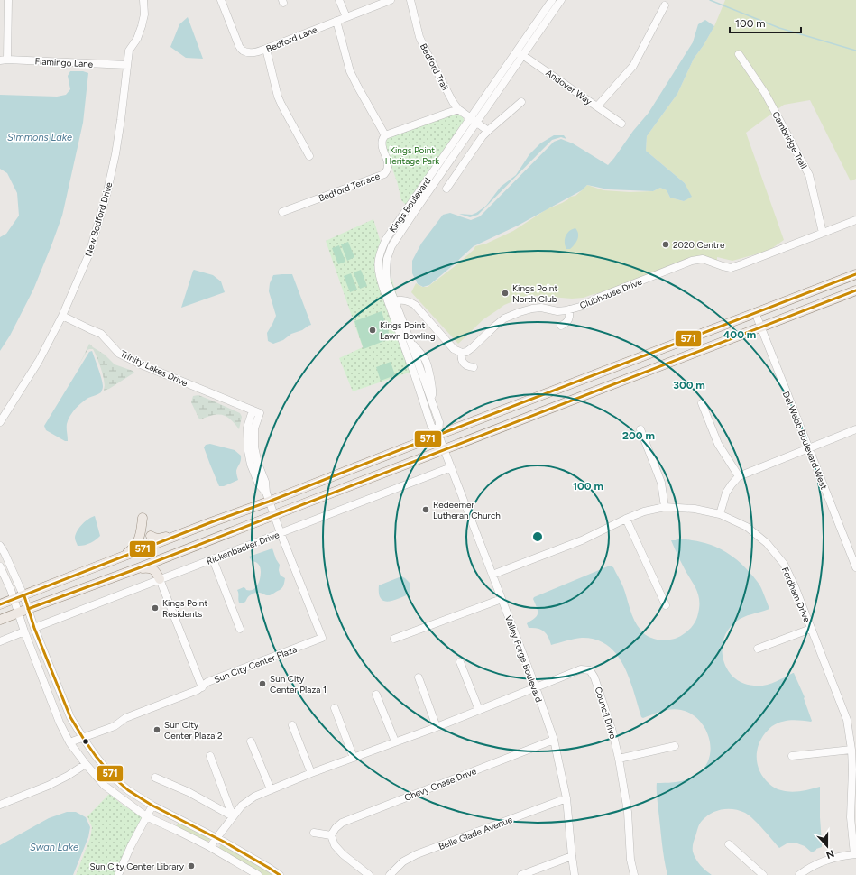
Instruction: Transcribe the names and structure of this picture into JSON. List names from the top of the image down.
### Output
{
  "streets": {
    "street": [
      "Bedford Lane",
      "Flamingo Lane",
      "Bedford Trail",
      "Andover Way",
      "Cambridge Trail",
      "Bedford Terrace",
      "Kings Boulevard",
      "New Bedford Drive",
      "Clubhouse Drive",
      "Trinity Lakes Drive",
      "Del Webb Boulevard West",
      "Rickenbacker Drive",
      "Fordham Drive",
      "Valley Forge Boulevard",
      "Sun City Center Plaza",
      "Council Drive",
      "Chevy Chase Drive",
      "Belle Glade Avenue"
    ]
  },
  "crossings": [
    ["Flamingo Lane", "New Bedford Drive"],
    ["Bedford Trail", "Kings Boulevard"],
    ["Andover Way", "Kings Boulevard"],
    ["Cambridge Trail", "Clubhouse Drive"],
    ["Kings Boulevard", "Valley Forge Boulevard"],
    ["New Bedford Drive", "Trinity Lakes Drive"],
    ["Trinity Lakes Drive", "Sun City Center Plaza"],
    ["Rickenbacker Drive", "Valley Forge Boulevard"],
    ["Rickenbacker Drive", "Sun City Center Plaza"],
    ["Fordham Drive", "Valley Forge Boulevard"],
    ["Valley Forge Boulevard", "Council Drive"],
    ["Valley Forge Boulevard", "Chevy Chase Drive"],
    ["Valley Forge Boulevard", "Belle Glade Avenue"]
  ],
  "water": ["Simmons Lake", "Swan Lake"],
  "parks": ["Kings Point Heritage Park"],
  "places": [
    "2020 Centre",
    "Kings Point North Club",
    "Kings Point Lawn Bowling",
    "Redeemer Lutheran Church",
    "Kings Point Residents",
    "Sun City Center Plaza 1",
    "Sun City Center Plaza 2",
    "Sun City Center Library"
  ],
  "lines": ["transit line 571"],
  "scale_bar": "100 m",
  "north": "bottom",
  "rings": [
    "400 m",
    "300 m",
    "200 m",
    "100 m"
  ]
}
